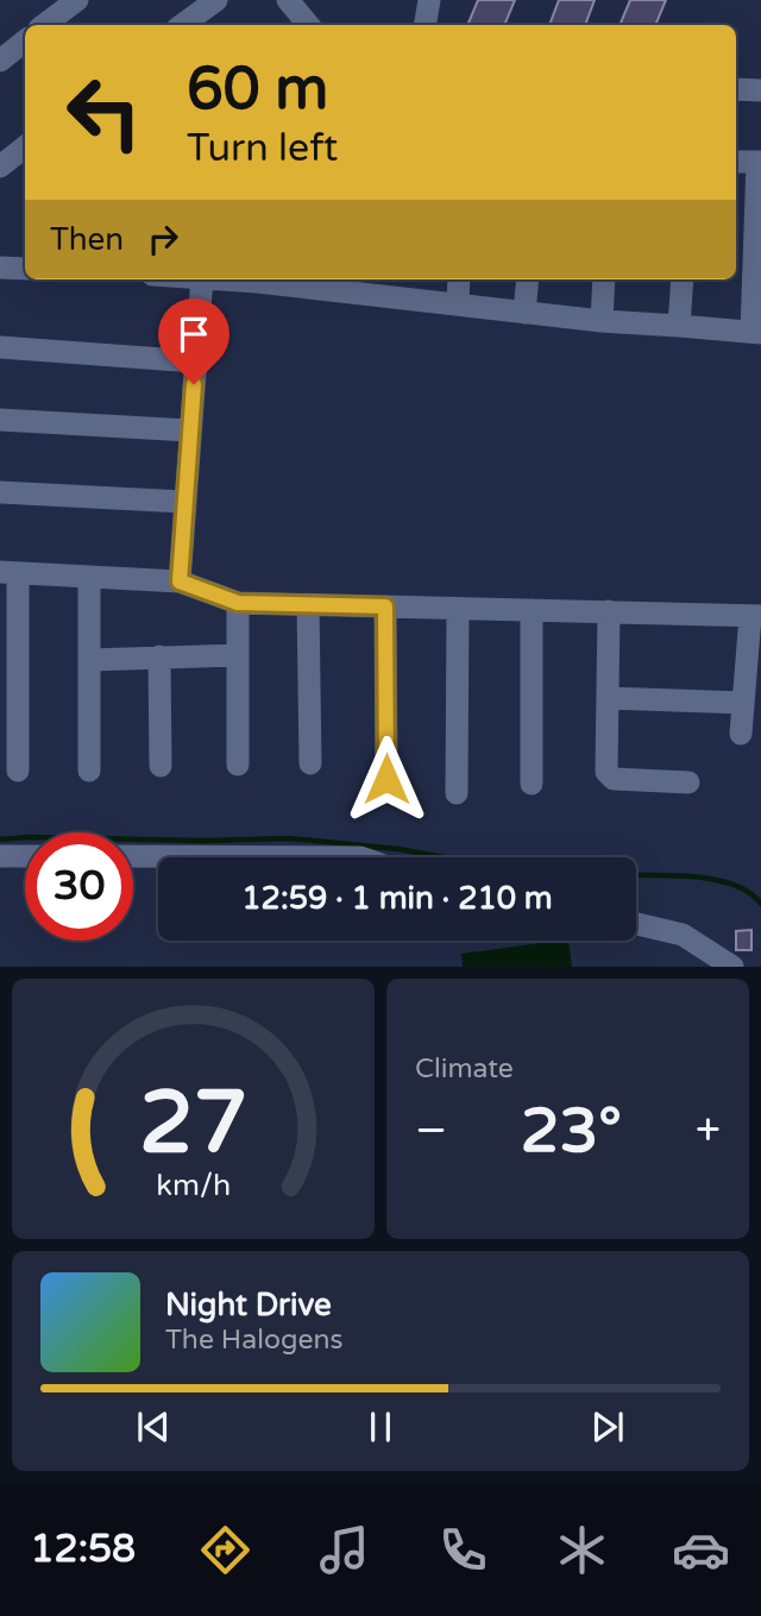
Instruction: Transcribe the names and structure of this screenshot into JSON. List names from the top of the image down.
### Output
{
  "page": {
    "turn": ["60 m", "Turn left"],
    "then": "Then",
    "limit": "30",
    "trip": "12:59 · 1 min · 210 m",
    "tile": "Climate",
    "heat": ["−", "23°", "+"],
    "song": ["Night Drive", "The Halogens"],
    "tabs": "12:58",
    "gauge": ["27", "km/h"]
  }
}
